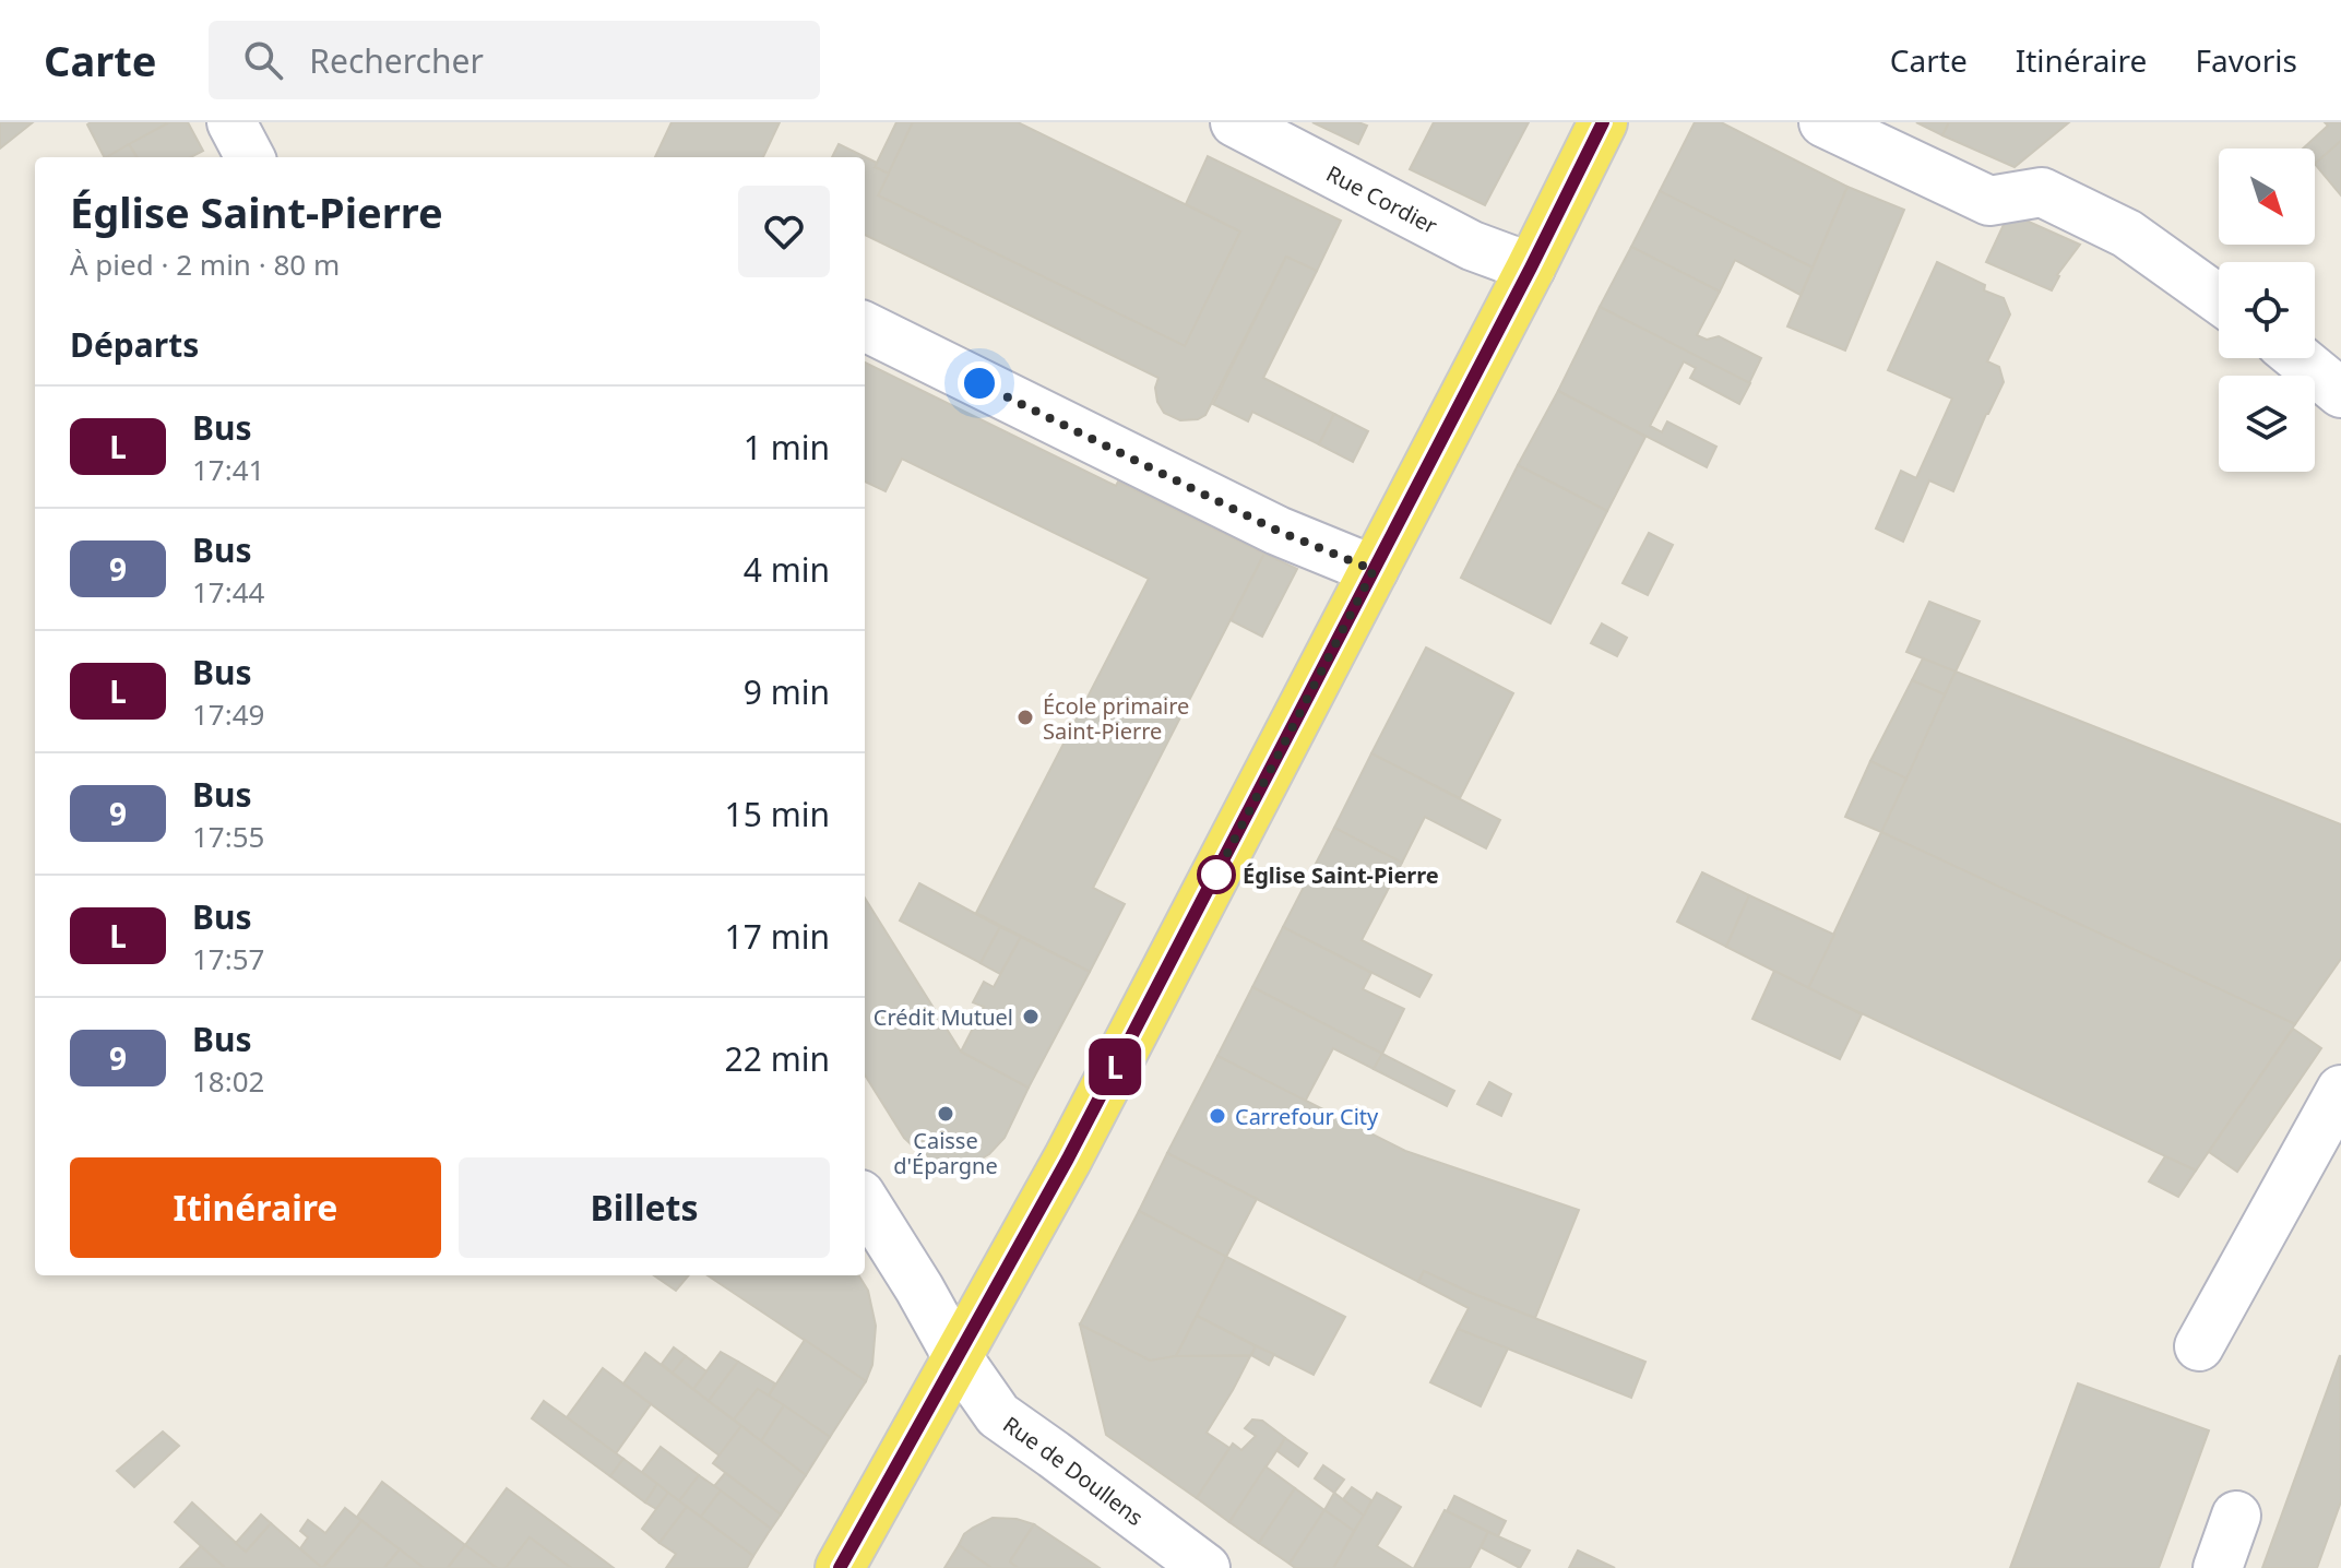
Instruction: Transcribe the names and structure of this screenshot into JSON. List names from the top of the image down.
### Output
{
  "streets": {
    "street": ["Rue Cordier", "Rue de Doullens"]
  },
  "places": [
    "École primaire Saint-Pierre",
    "Église Saint-Pierre",
    "Crédit Mutuel",
    "Caisse d'Épargne",
    "Carrefour City"
  ],
  "lines": ["bus line L"],
  "north": "bottom right",
  "page": {
    "header": "Carte",
    "search": "Rechercher",
    "nav": ["Carte", "Itinéraire", "Favoris"],
    "on_map": "L",
    "heading": [
      ["Église Saint-Pierre", "À pied · 2 min · 80 m"],
      "Départs"
    ],
    "list": [
      {
        "mark": "L",
        "name": "Bus",
        "note": "17:41",
        "value": "1 min"
      },
      {
        "mark": "9",
        "name": "Bus",
        "note": "17:44",
        "value": "4 min"
      },
      {
        "mark": "L",
        "name": "Bus",
        "note": "17:49",
        "value": "9 min"
      },
      {
        "mark": "9",
        "name": "Bus",
        "note": "17:55",
        "value": "15 min"
      },
      {
        "mark": "L",
        "name": "Bus",
        "note": "17:57",
        "value": "17 min"
      },
      {
        "mark": "9",
        "name": "Bus",
        "note": "18:02",
        "value": "22 min"
      }
    ],
    "buttons": ["Itinéraire", "Billets"]
  }
}
